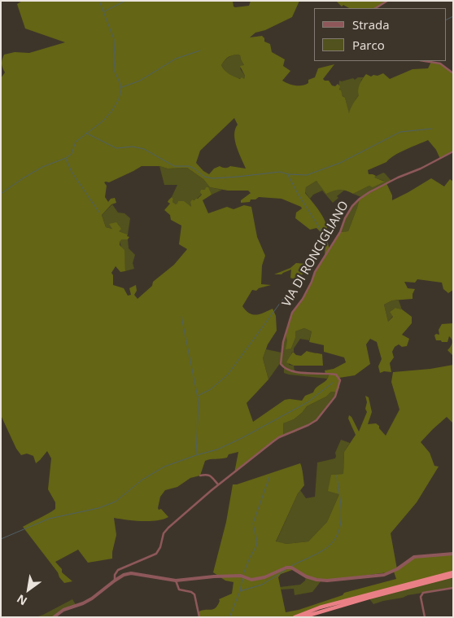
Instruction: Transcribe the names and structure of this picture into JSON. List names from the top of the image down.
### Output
{
  "streets": {
    "street": ["VIA DI RONCIGLIANO"]
  },
  "legend": ["Strada", "Parco"],
  "north": "bottom left"
}
